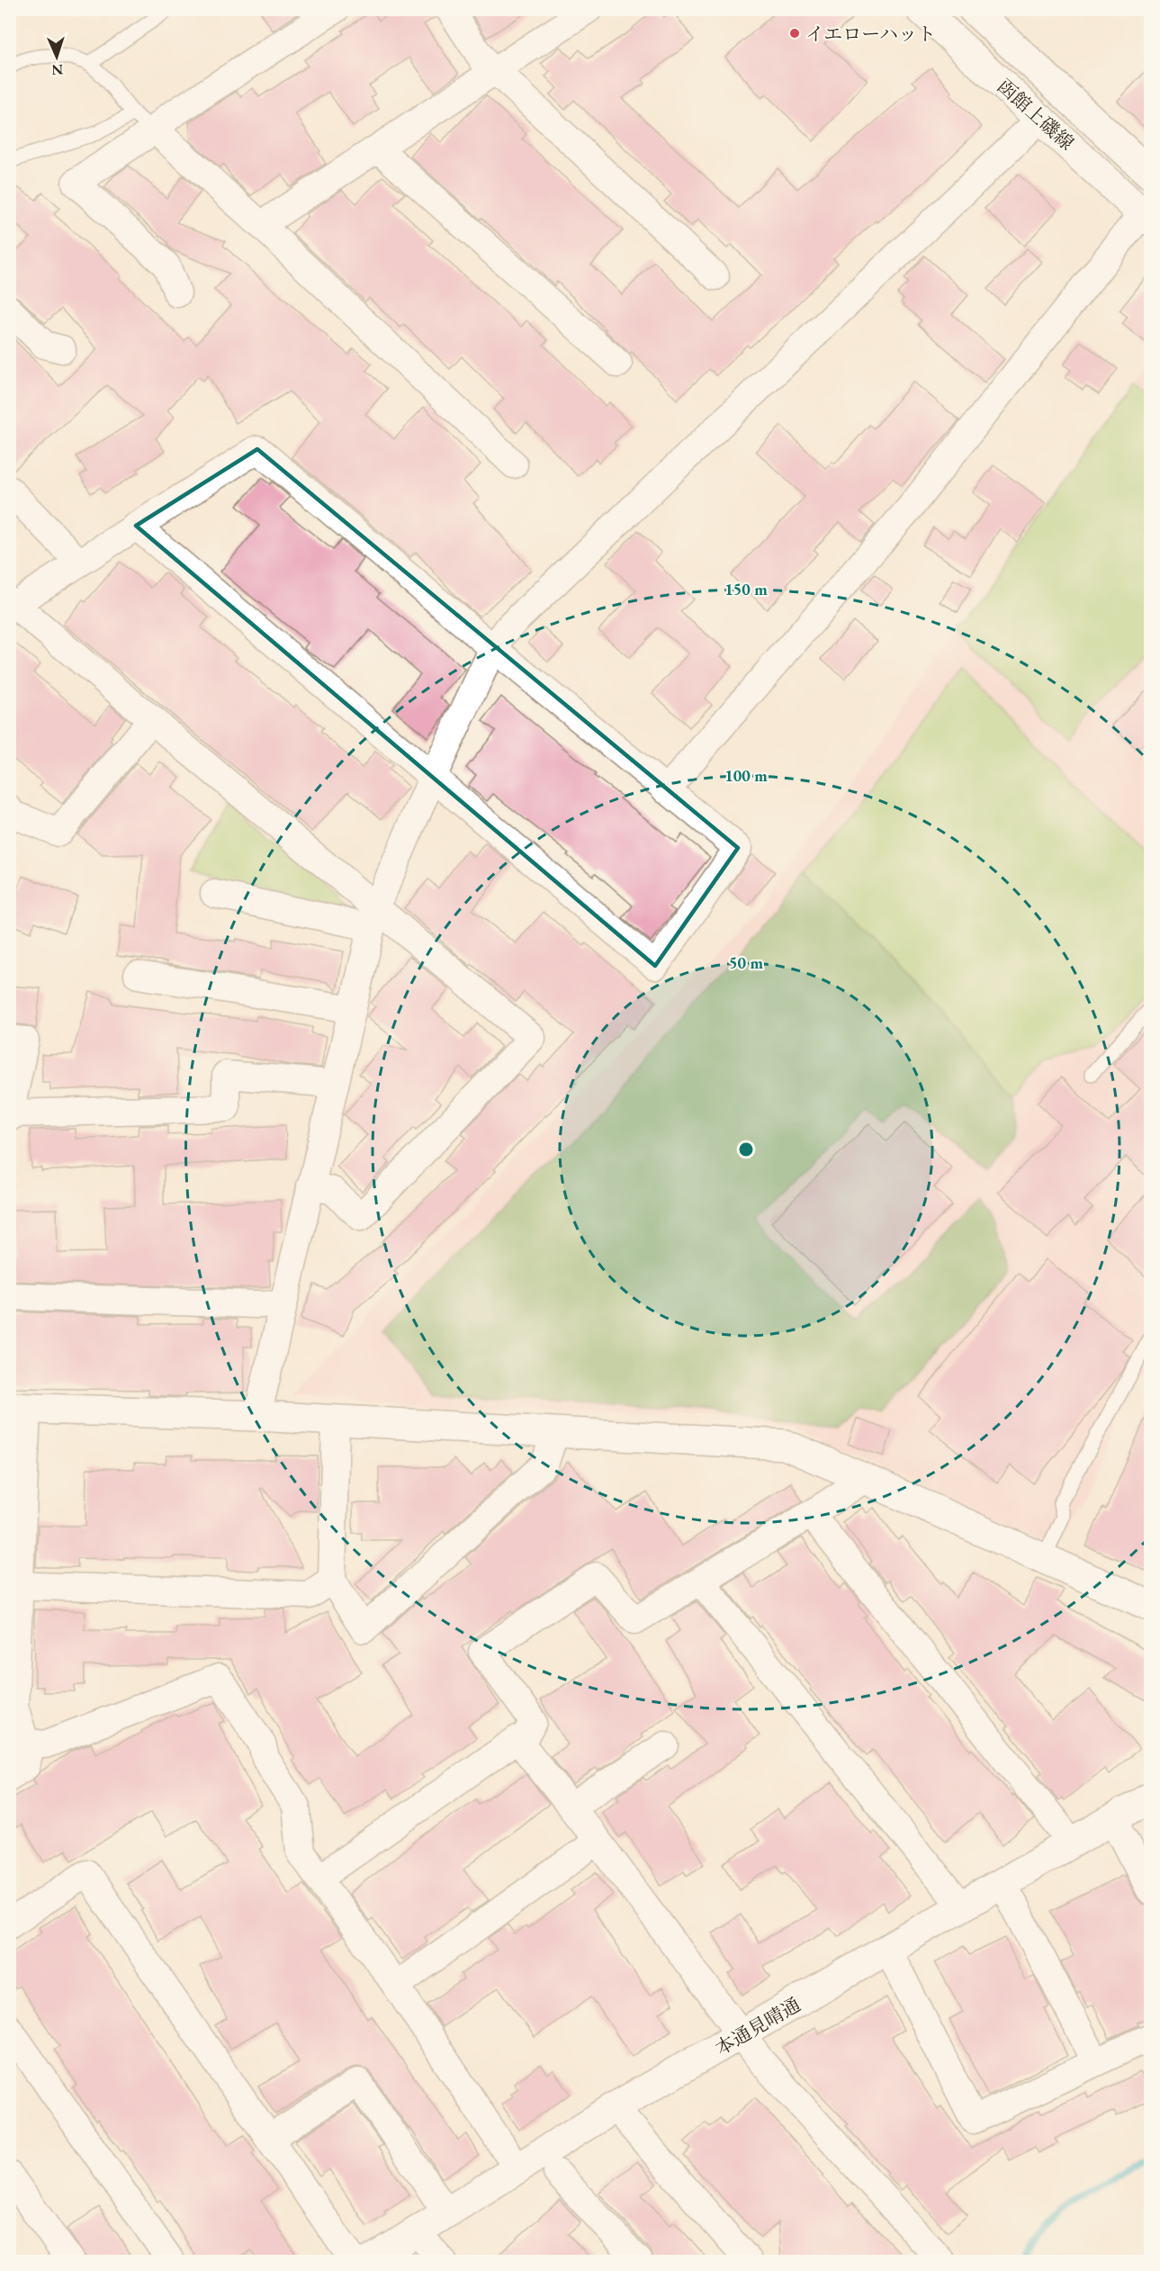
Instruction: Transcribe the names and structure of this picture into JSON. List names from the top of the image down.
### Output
{
  "streets": {
    "street": ["函館上磯線", "本通見晴通"]
  },
  "places": ["イエローハット"],
  "north": "bottom",
  "rings": ["150 m", "100 m", "50 m"]
}
